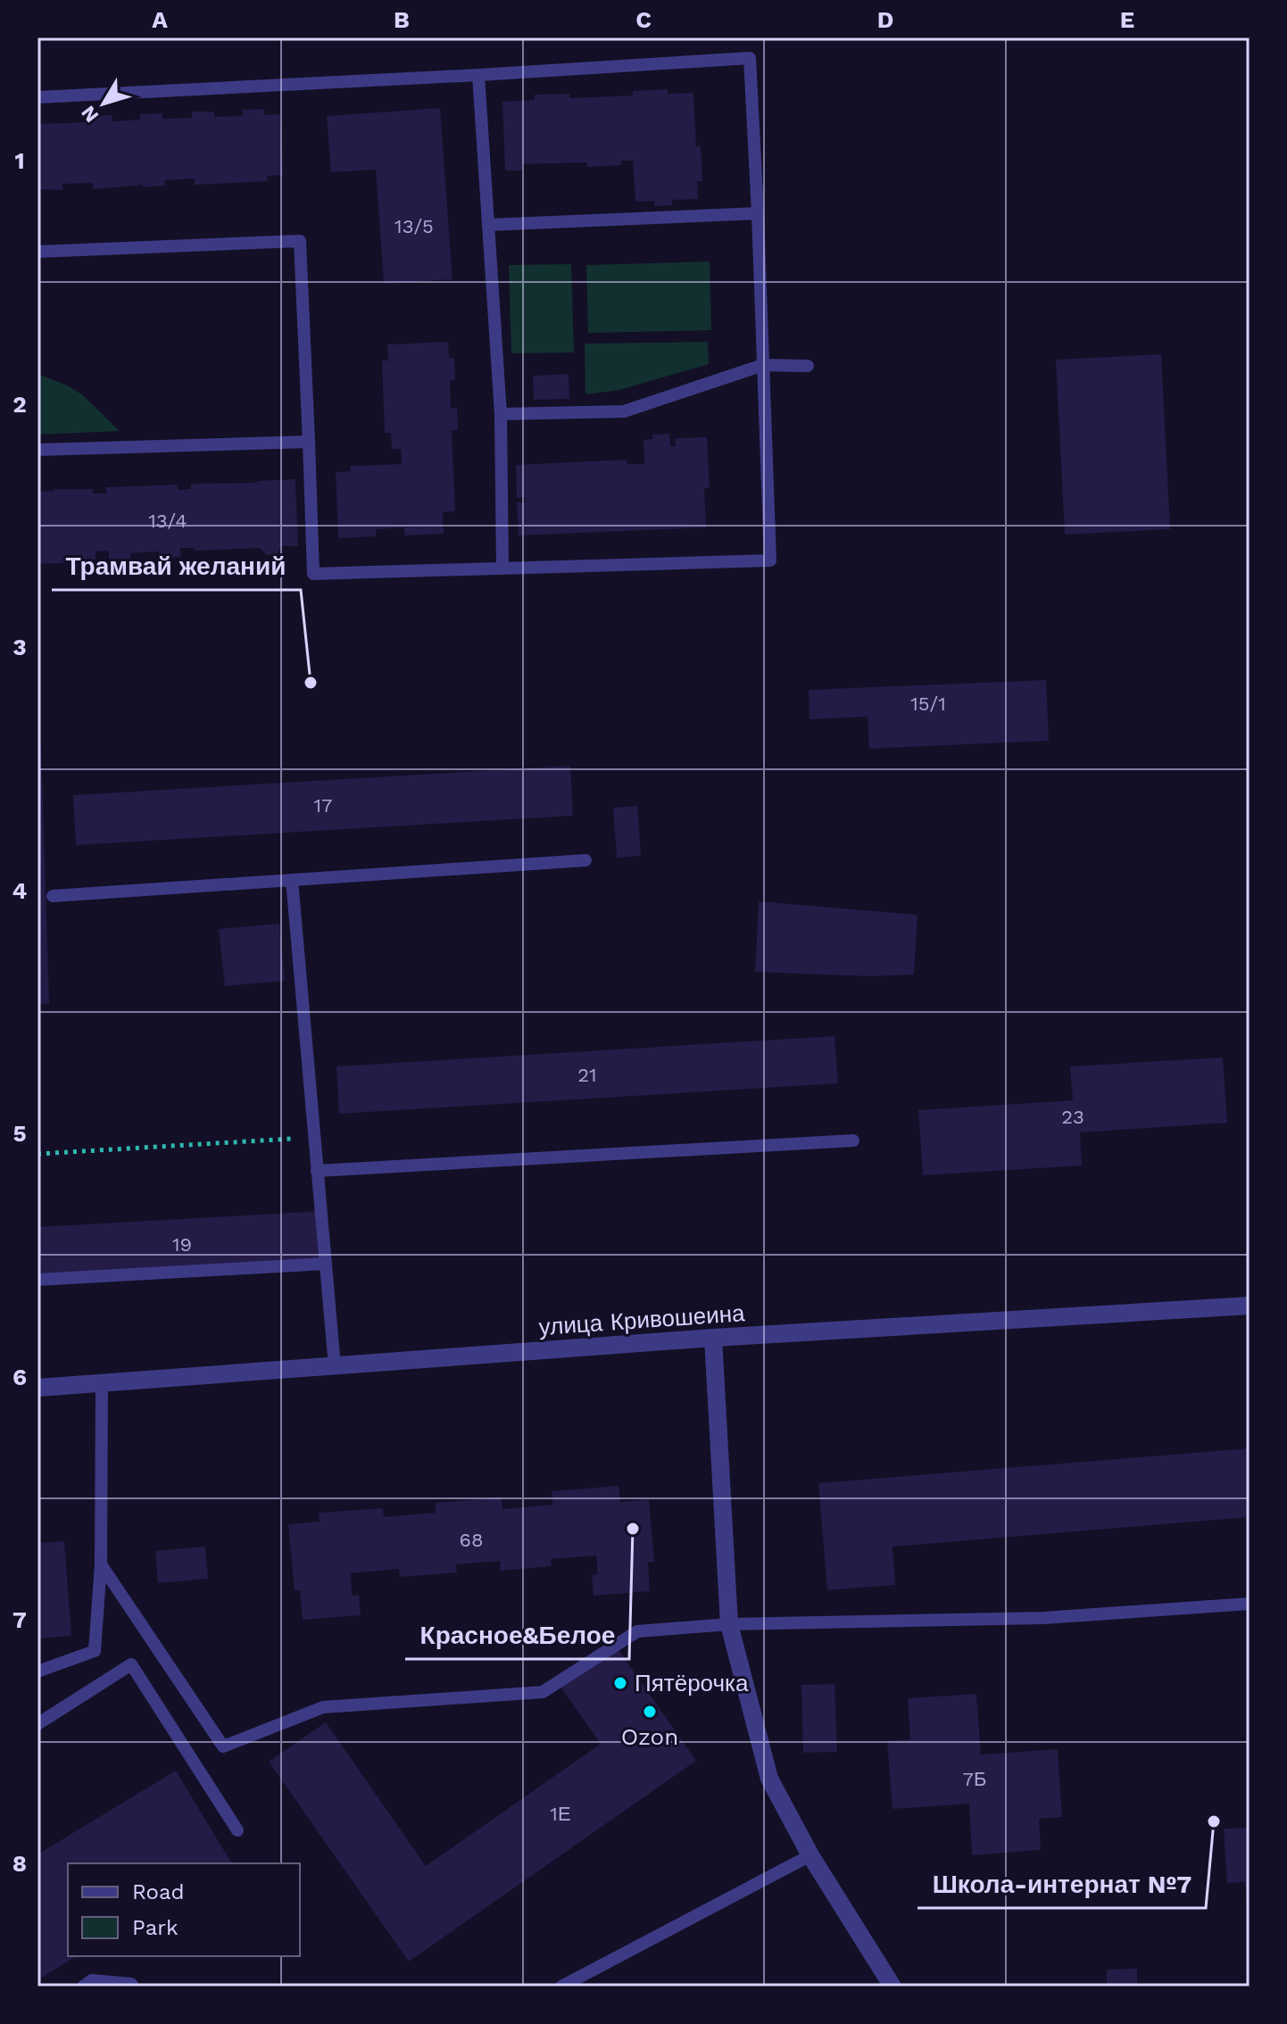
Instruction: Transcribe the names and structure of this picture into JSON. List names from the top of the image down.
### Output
{
  "streets": {
    "street": ["улица Кривошеина"]
  },
  "places": [
    "Трамвай желаний",
    "Красное&Белое",
    "Пятёрочка",
    "Ozon",
    "Школа-интернат №7"
  ],
  "house_numbers": [
    "13/5",
    "13/4",
    "15/1",
    "17",
    "21",
    "23",
    "19",
    "68",
    "7Б",
    "1Е"
  ],
  "legend": ["Road", "Park"],
  "north": "bottom left",
  "grid": {
    "columns": [
      "A",
      "B",
      "C",
      "D",
      "E"
    ],
    "rows": [
      "1",
      "2",
      "3",
      "4",
      "5",
      "6",
      "7",
      "8"
    ]
  }
}
